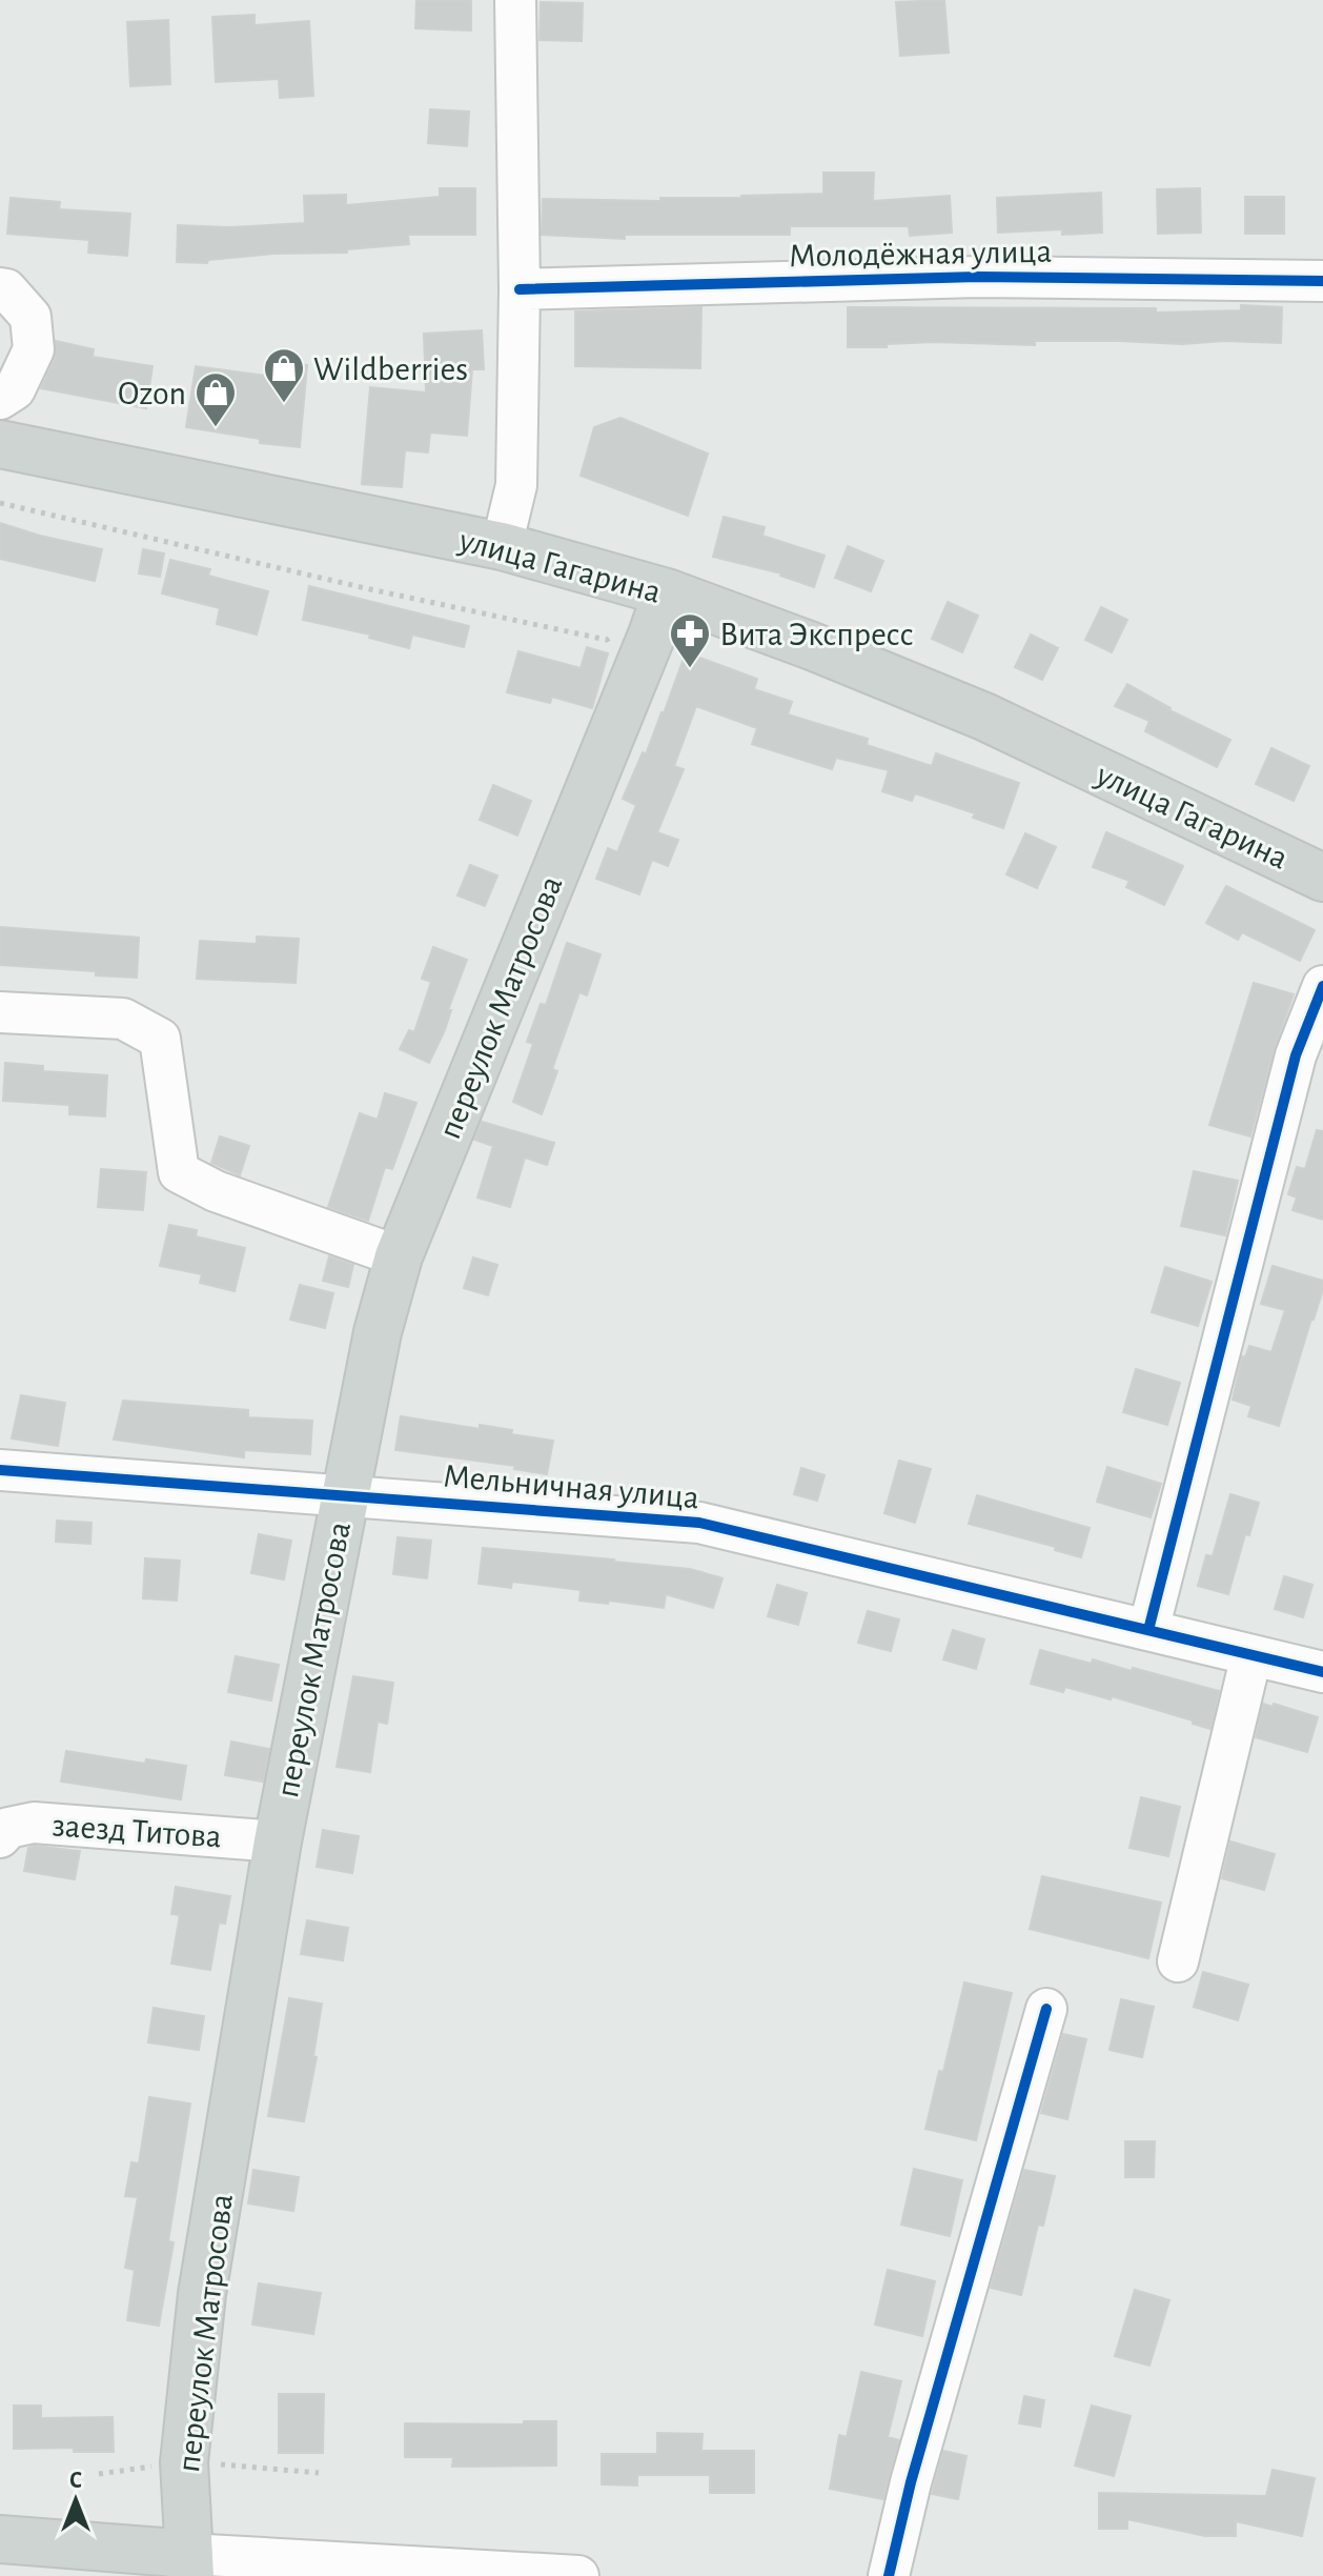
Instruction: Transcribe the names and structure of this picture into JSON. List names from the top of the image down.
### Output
{
  "streets": {
    "main road": ["улица Гагарина", "переулок Матросова"],
    "street": ["Молодёжная улица", "Мельничная улица", "заезд Титова"]
  },
  "crossings": [
    ["улица Гагарина", "переулок Матросова"],
    ["переулок Матросова", "Мельничная улица"],
    ["переулок Матросова", "заезд Титова"]
  ],
  "places": {
    "shop": ["Wildberries", "Ozon"],
    "pharmacy": ["Вита Экспресс"]
  },
  "north": "top"
}
